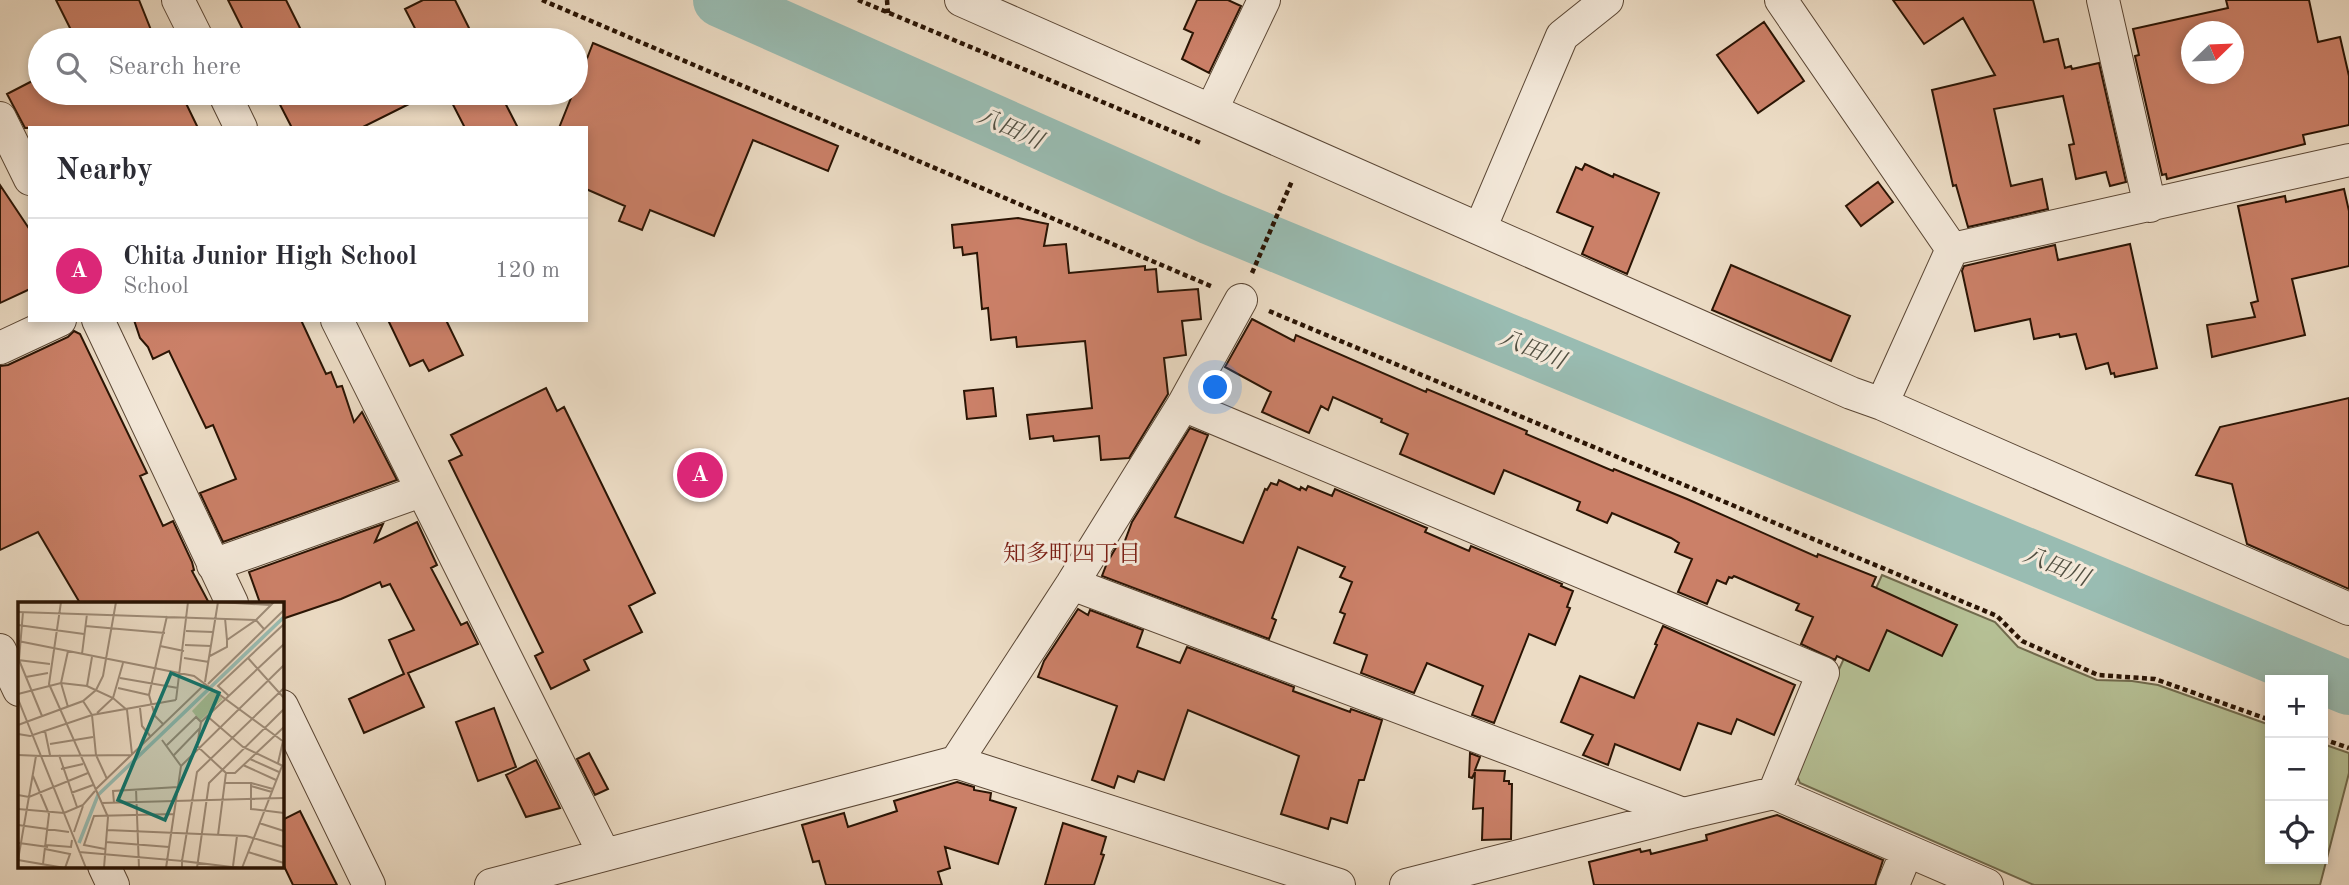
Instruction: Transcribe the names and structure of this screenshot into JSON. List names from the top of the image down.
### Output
{
  "districts": ["知多町四丁目"],
  "water": ["八田川"],
  "north": "top right",
  "page": {
    "search": "Search here",
    "heading": "Nearby",
    "list": [
      {
        "mark": "A",
        "name": "Chita Junior High School",
        "note": "School",
        "value": "120 m"
      }
    ],
    "pins": "A",
    "map_buttons": ["+", "−"]
  }
}
